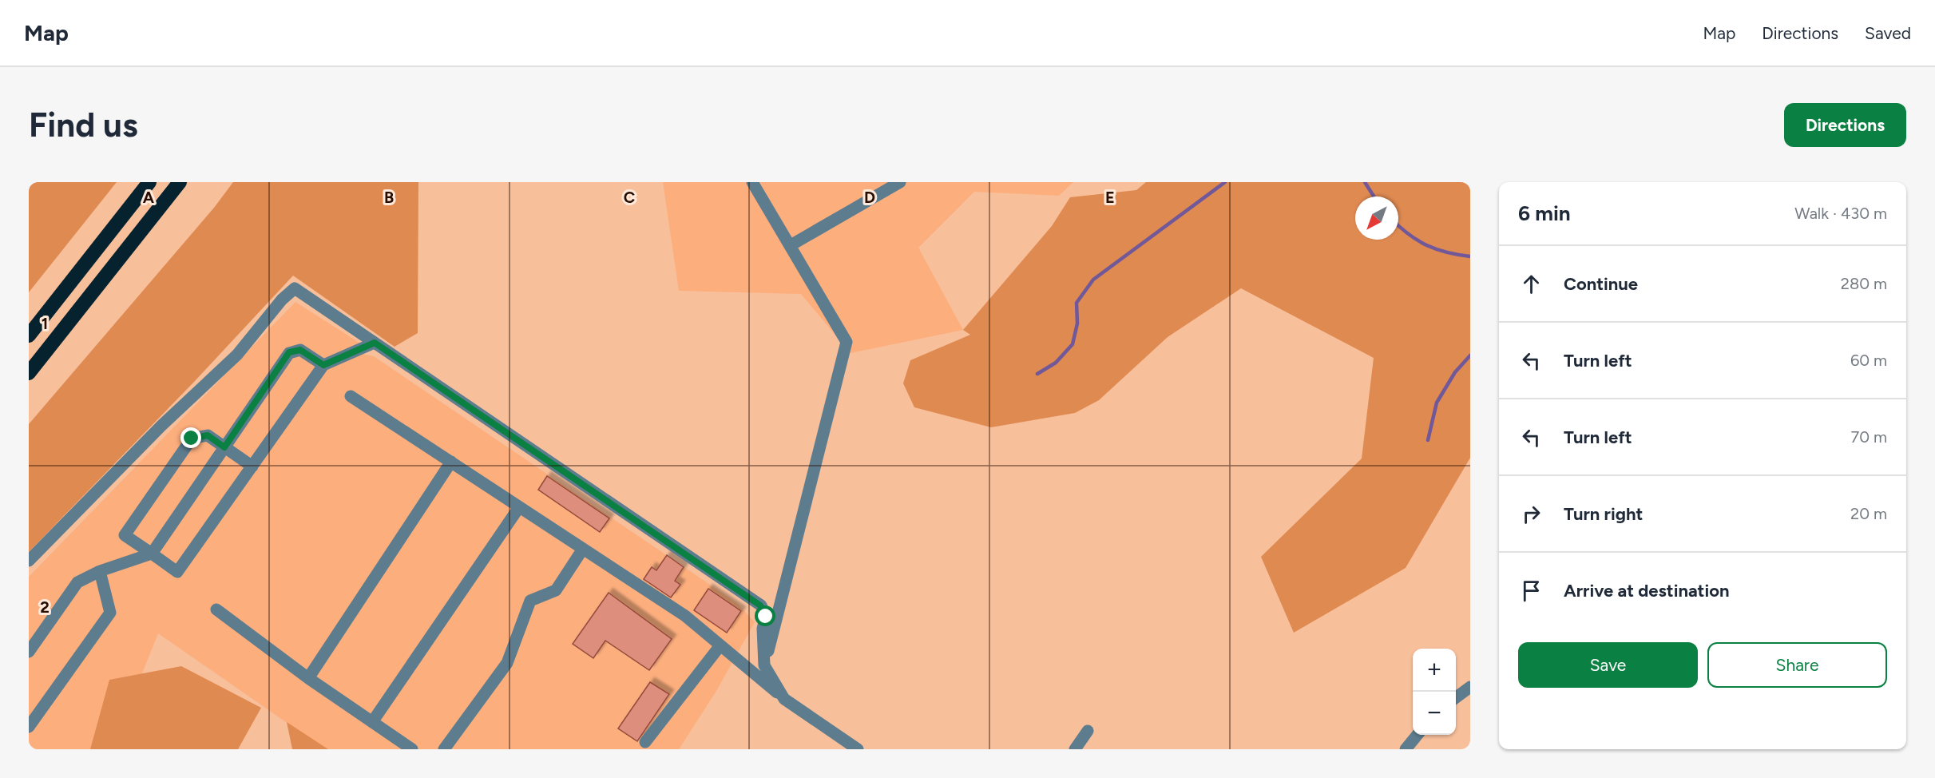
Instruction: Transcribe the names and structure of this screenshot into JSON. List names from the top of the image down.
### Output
{
  "north": "bottom left",
  "page": {
    "header": "Map",
    "nav": ["Map", "Directions", "Saved"],
    "buttons": [
      "Directions",
      ["Save", "Share"]
    ],
    "title": "Find us",
    "heading": ["6 min", "Walk · 430 m"],
    "list": [
      ["Continue", "280 m"],
      ["Turn left", "60 m"],
      ["Turn left", "70 m"],
      ["Turn right", "20 m"],
      "Arrive at destination"
    ],
    "map_buttons": ["+", "−"]
  },
  "grid": {
    "columns": [
      "A",
      "B",
      "C",
      "D",
      "E"
    ],
    "rows": ["1", "2"]
  }
}
